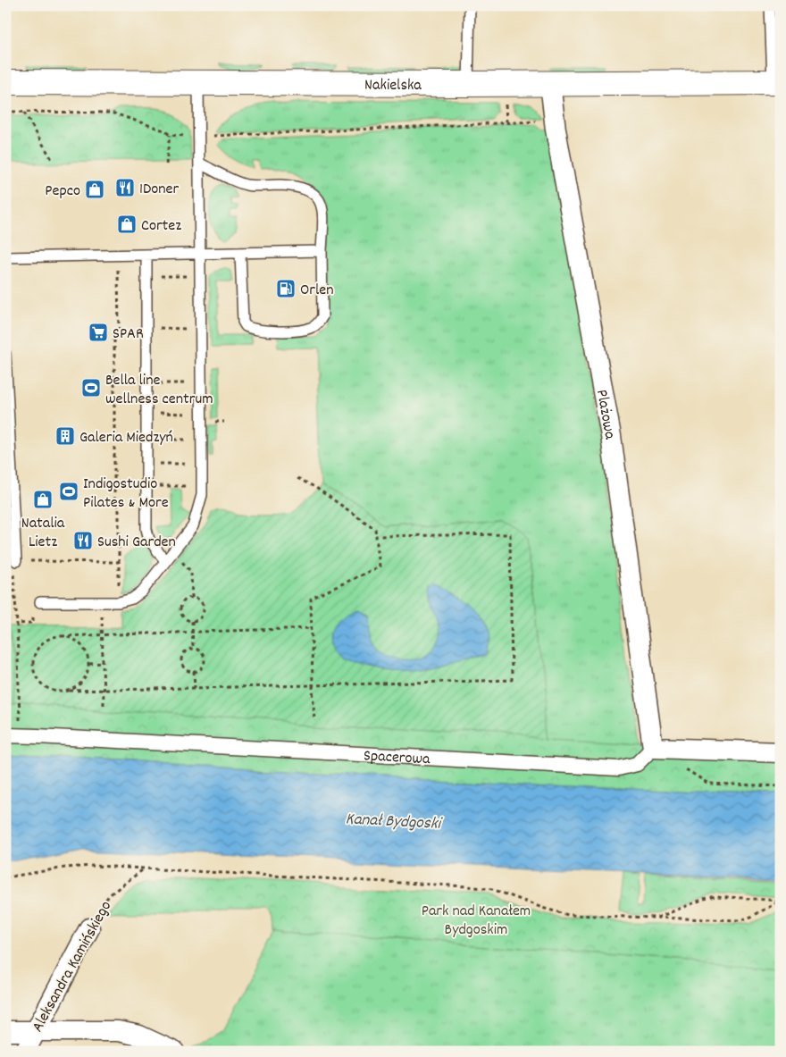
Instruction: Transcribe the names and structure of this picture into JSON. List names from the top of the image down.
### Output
{
  "streets": {
    "main road": ["Nakielska"],
    "street": ["Plażowa", "Spacerowa", "Aleksandra Kamińskiego"]
  },
  "crossings": [
    ["Nakielska", "Plażowa"],
    ["Plażowa", "Spacerowa"]
  ],
  "water": ["Kanał Bydgoski"],
  "parks": ["Park nad Kanałem Bydgoskim"],
  "places": {
    "restaurant": ["1Doner", "Sushi Garden"],
    "shop": ["Pepco", "Cortez", "Natalia Lietz"],
    "fuel station": ["Orlen"],
    "supermarket": ["SPAR"],
    "sports": ["Bella line wellness centrum", "Indigostudio Pilates & More"],
    "building": ["Galeria Miedzyń"]
  }
}
